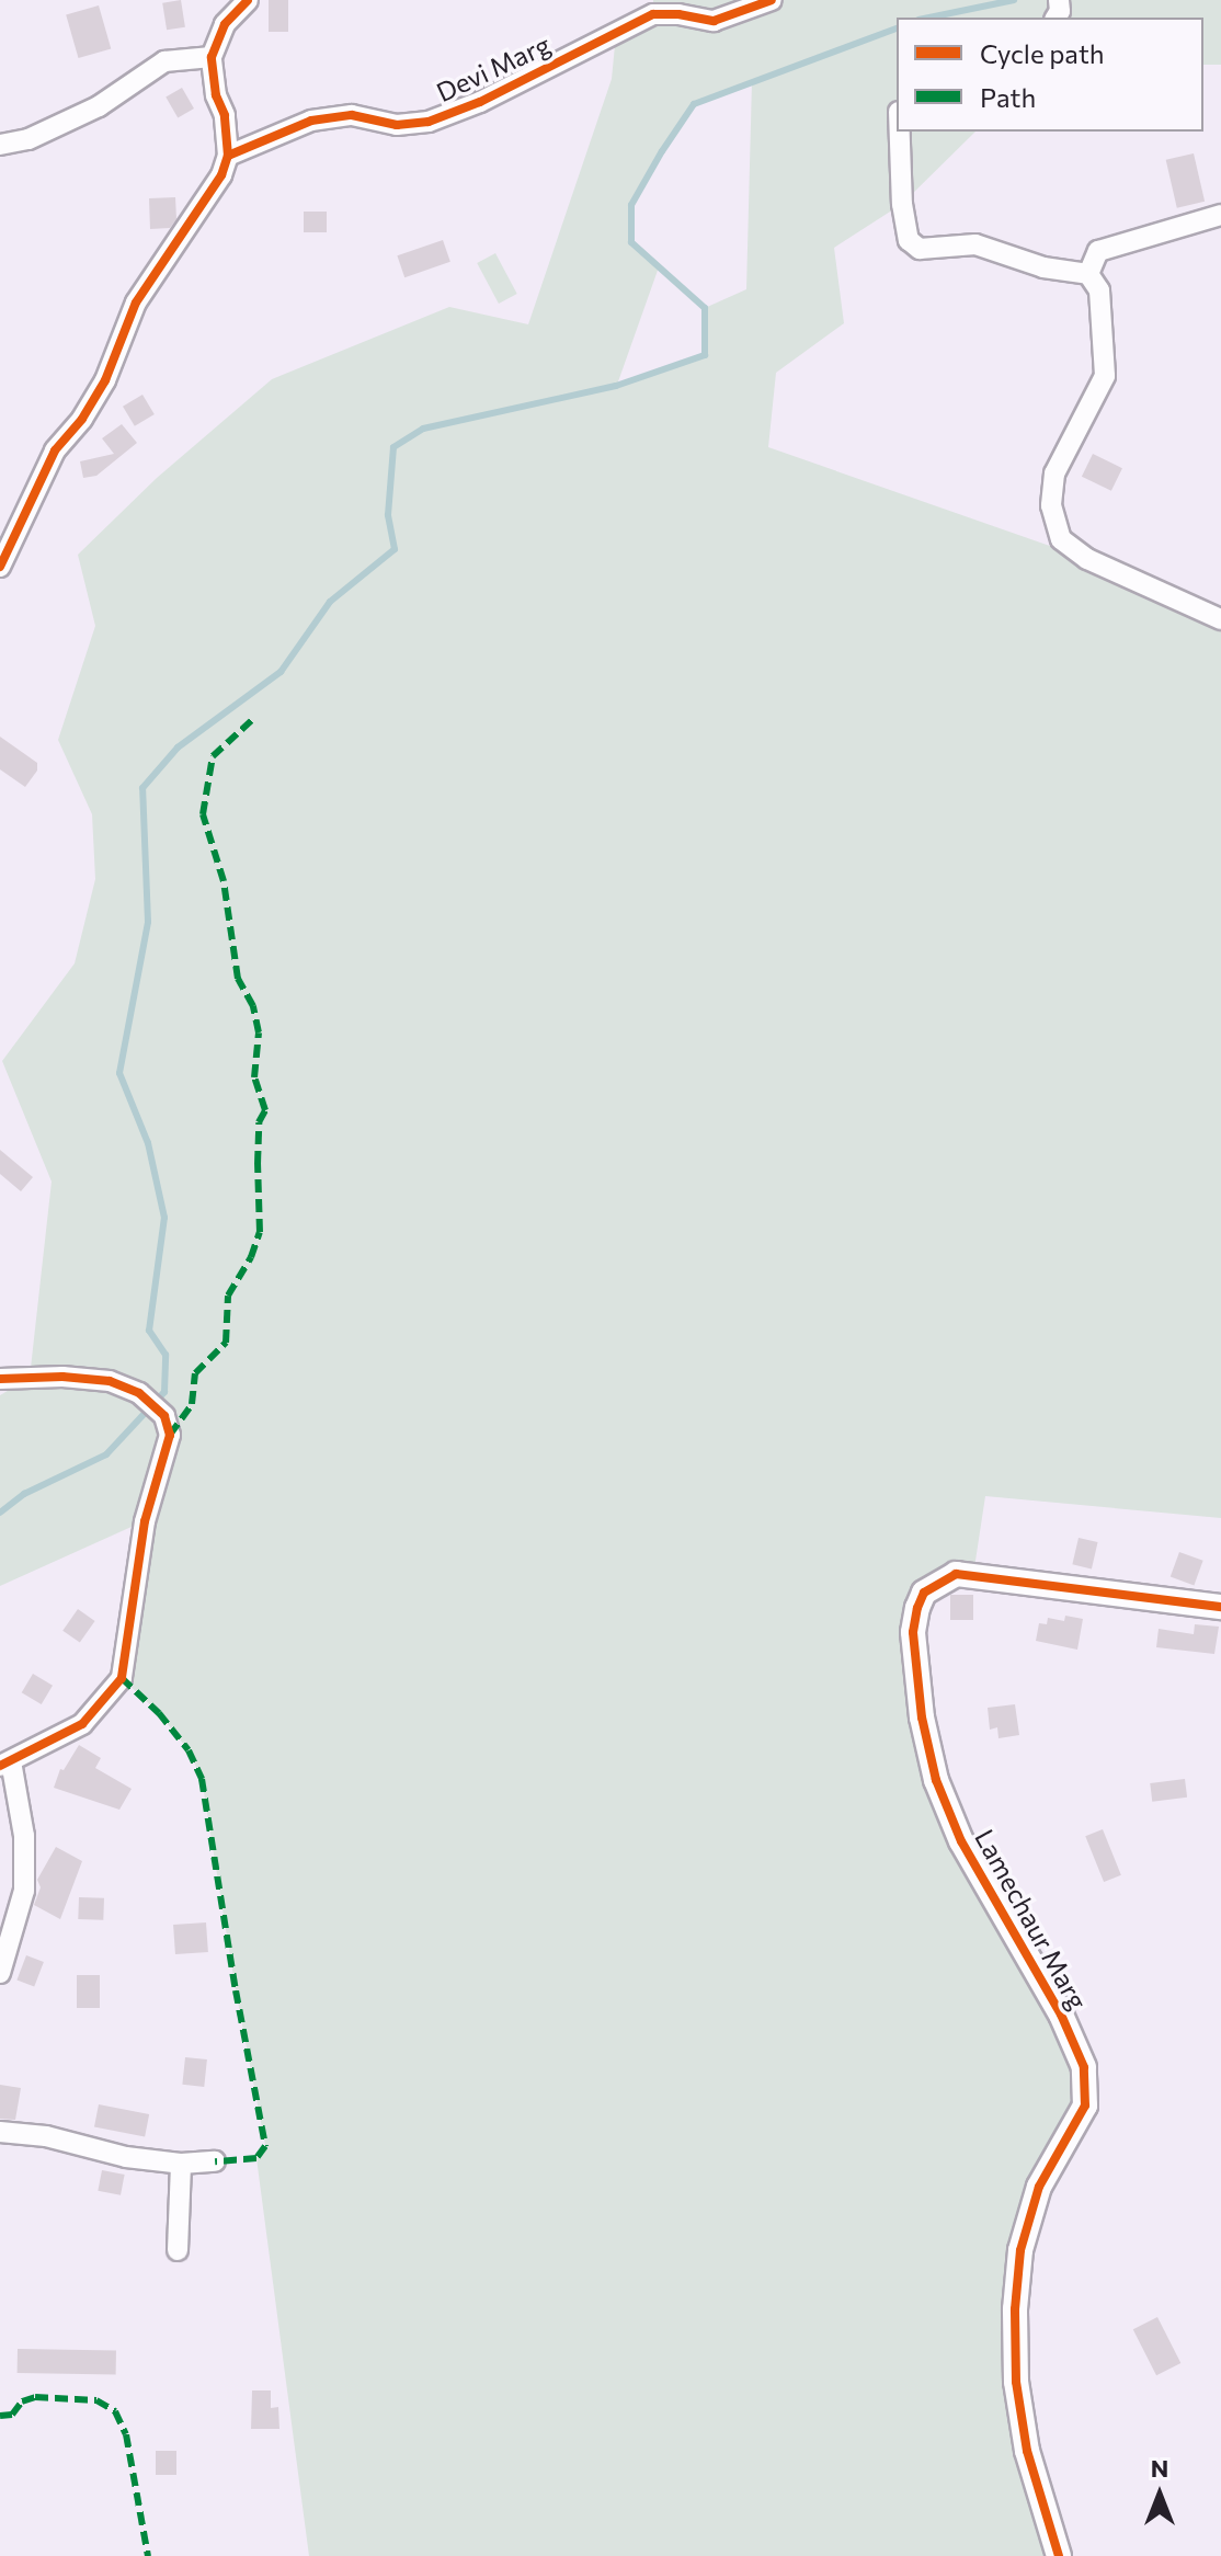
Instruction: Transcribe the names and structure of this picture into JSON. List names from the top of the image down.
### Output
{
  "streets": {
    "street": ["Devi Marg", "Lamechaur Marg"]
  },
  "legend": ["Cycle path", "Path"],
  "north": "top"
}
